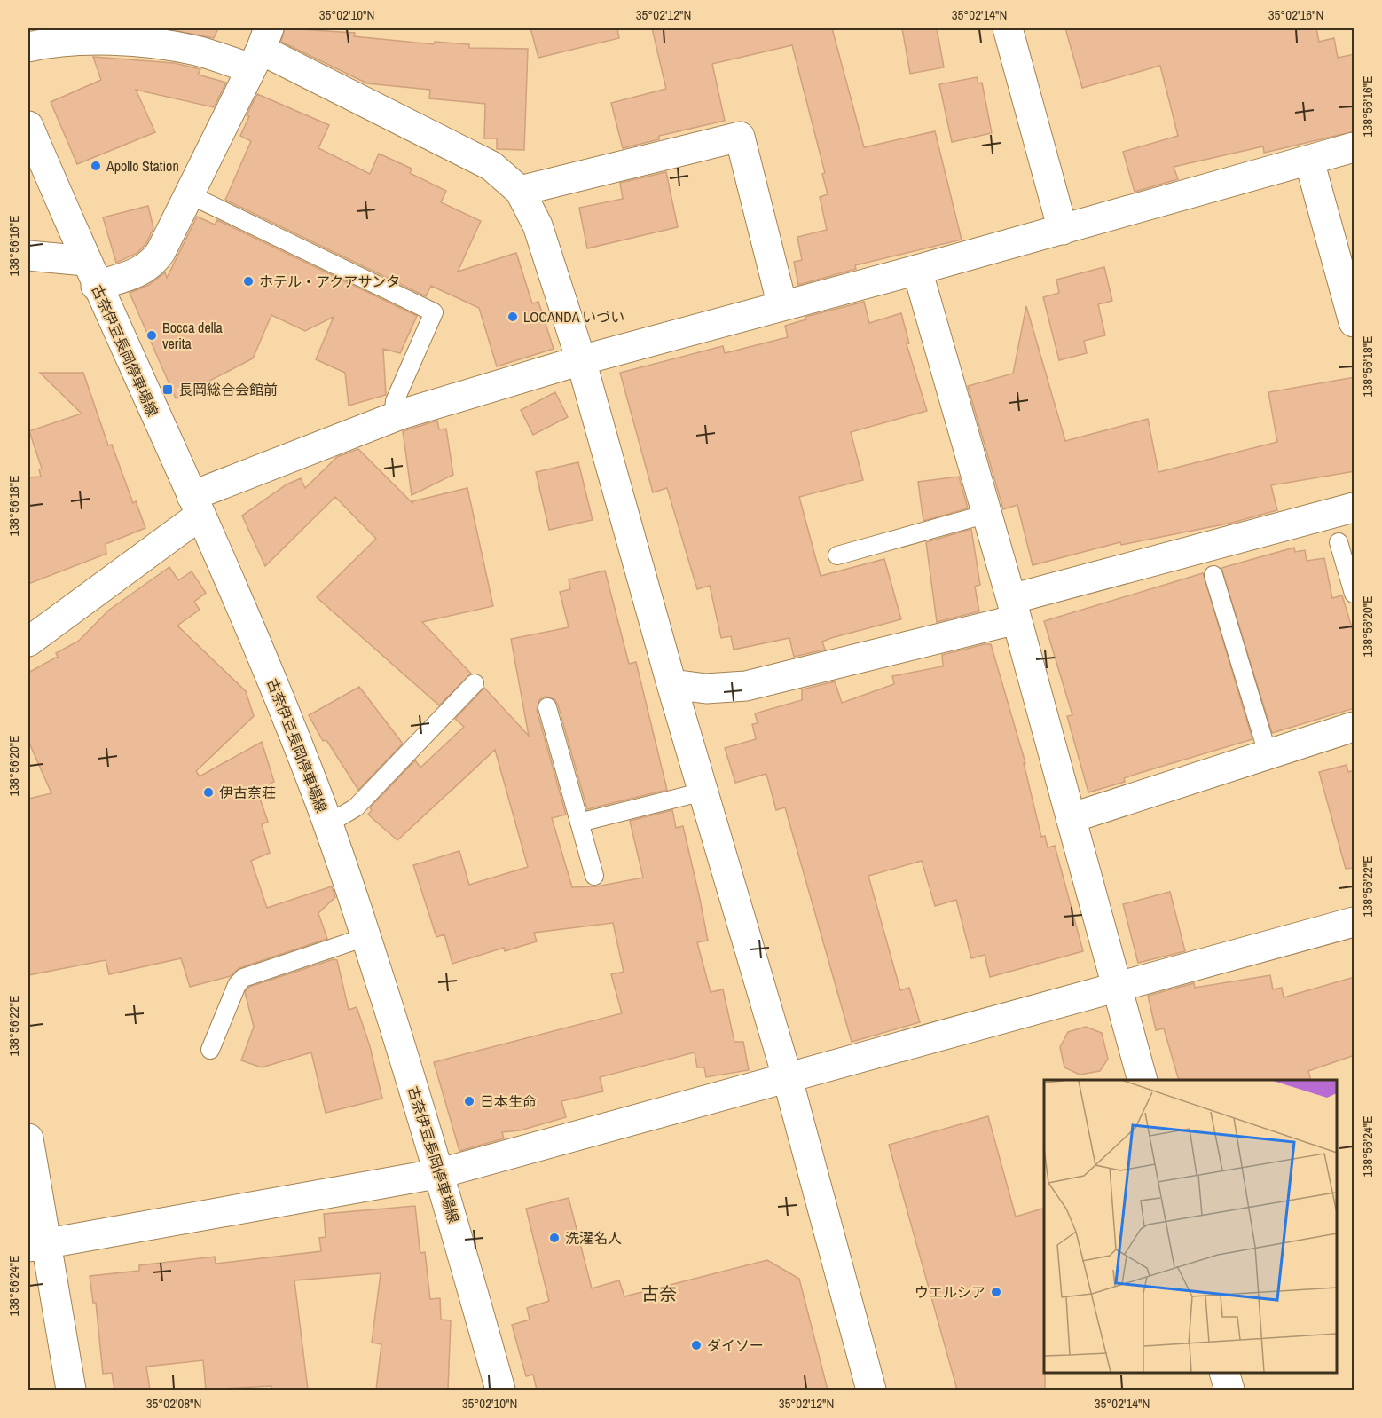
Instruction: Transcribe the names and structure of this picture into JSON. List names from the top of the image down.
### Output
{
  "streets": {
    "street": ["古奈伊豆長岡停車場線"]
  },
  "districts": ["古奈"],
  "places": {
    "other": [
      "Apollo Station",
      "ホテル・アクアサンタ",
      "LOCANDA いづい",
      "Bocca della verita",
      "伊古奈荘",
      "日本生命",
      "洗濯名人",
      "ウエルシア",
      "ダイソー"
    ],
    "transit": ["長岡総合会館前"]
  },
  "coordinates": [
    "35°02'10\"N",
    "35°02'12\"N",
    "35°02'14\"N",
    "35°02'16\"N",
    "138°56'16\"E",
    "138°56'18\"E",
    "138°56'20\"E",
    "138°56'22\"E",
    "138°56'24\"E",
    "35°02'08\"N"
  ]
}
